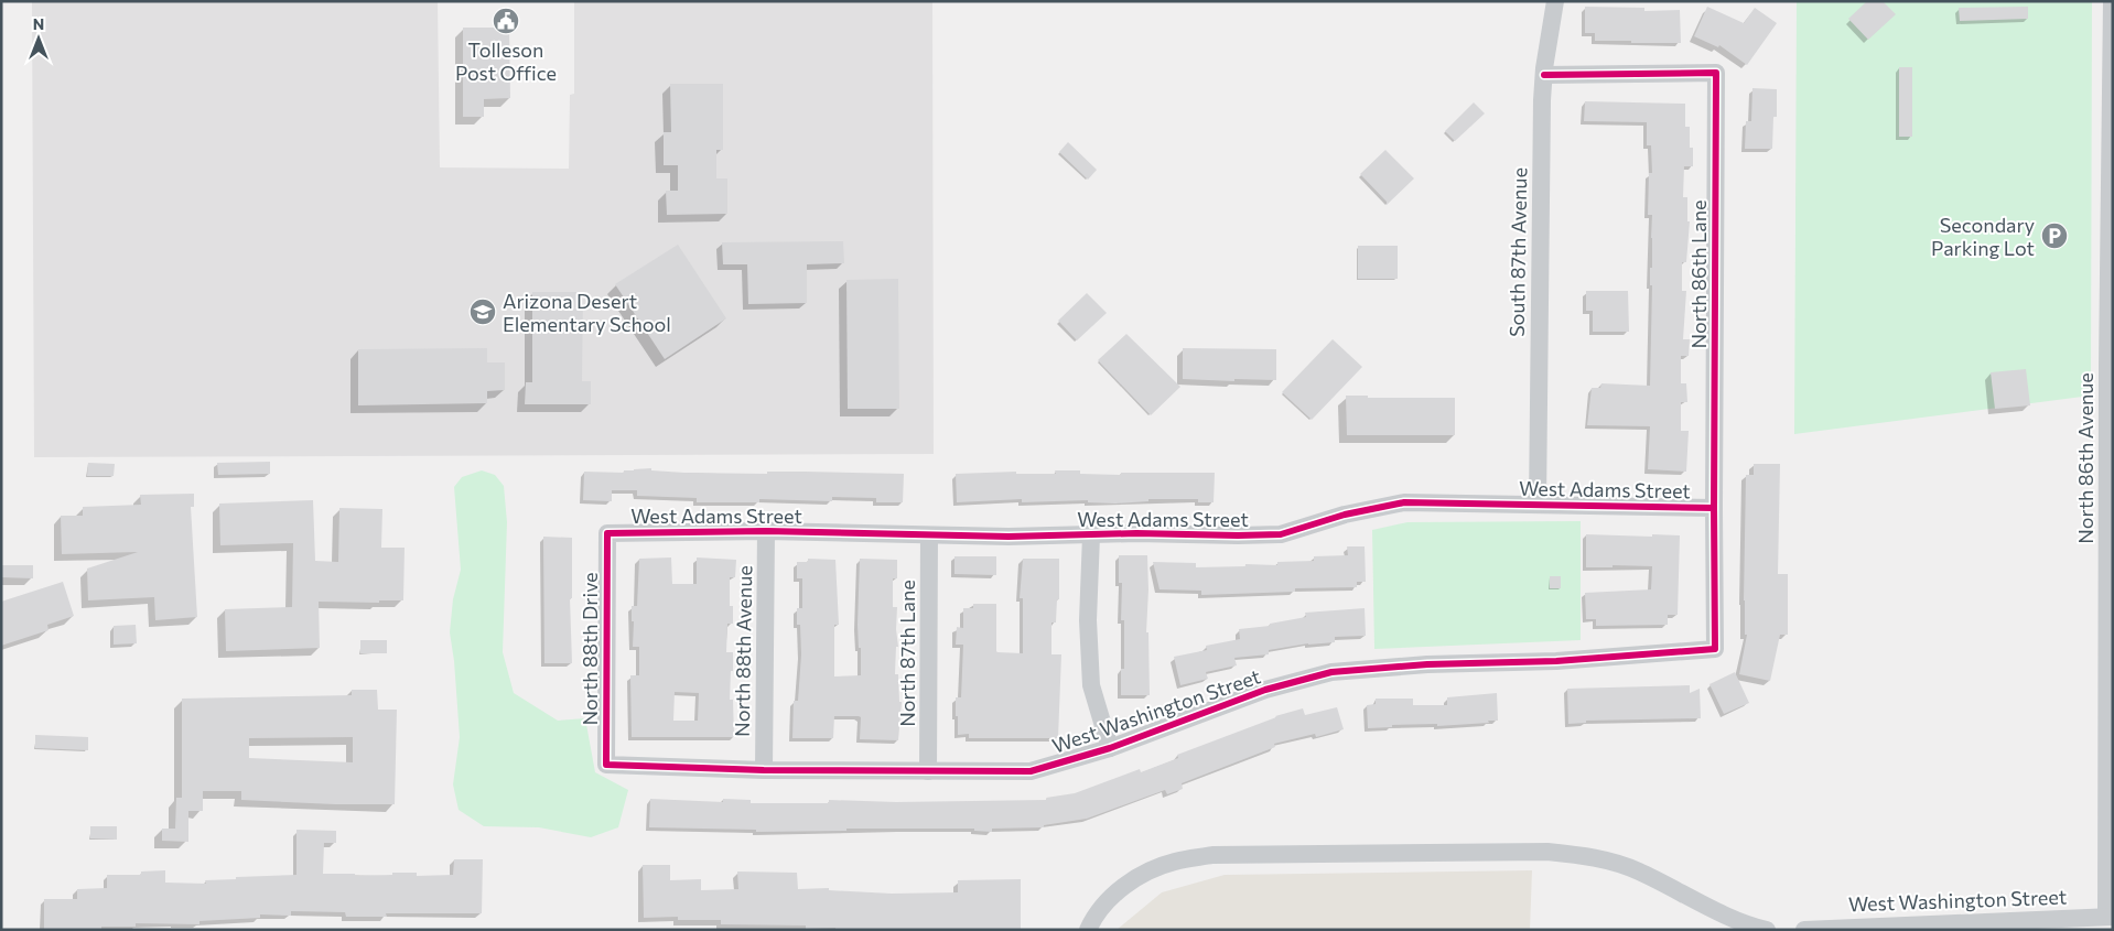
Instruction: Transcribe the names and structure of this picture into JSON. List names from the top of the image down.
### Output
{
  "streets": {
    "street": [
      "South 87th Avenue",
      "North 86th Lane",
      "North 86th Avenue",
      "West Adams Street",
      "North 88th Drive",
      "North 88th Avenue",
      "North 87th Lane",
      "West Washington Street"
    ]
  },
  "crossings": [
    ["South 87th Avenue", "North 86th Lane"],
    ["South 87th Avenue", "West Adams Street"],
    ["North 86th Lane", "West Adams Street"],
    ["North 86th Lane", "West Washington Street"],
    ["North 86th Avenue", "West Washington Street"],
    ["West Adams Street", "North 88th Drive"],
    ["West Adams Street", "North 88th Avenue"],
    ["West Adams Street", "North 87th Lane"],
    ["North 88th Drive", "West Washington Street"],
    ["North 88th Avenue", "West Washington Street"],
    ["North 87th Lane", "West Washington Street"]
  ],
  "places": {
    "public building": ["Tolleson Post Office"],
    "parking": ["Secondary Parking Lot"],
    "school or university": ["Arizona Desert Elementary School"]
  },
  "north": "top"
}
